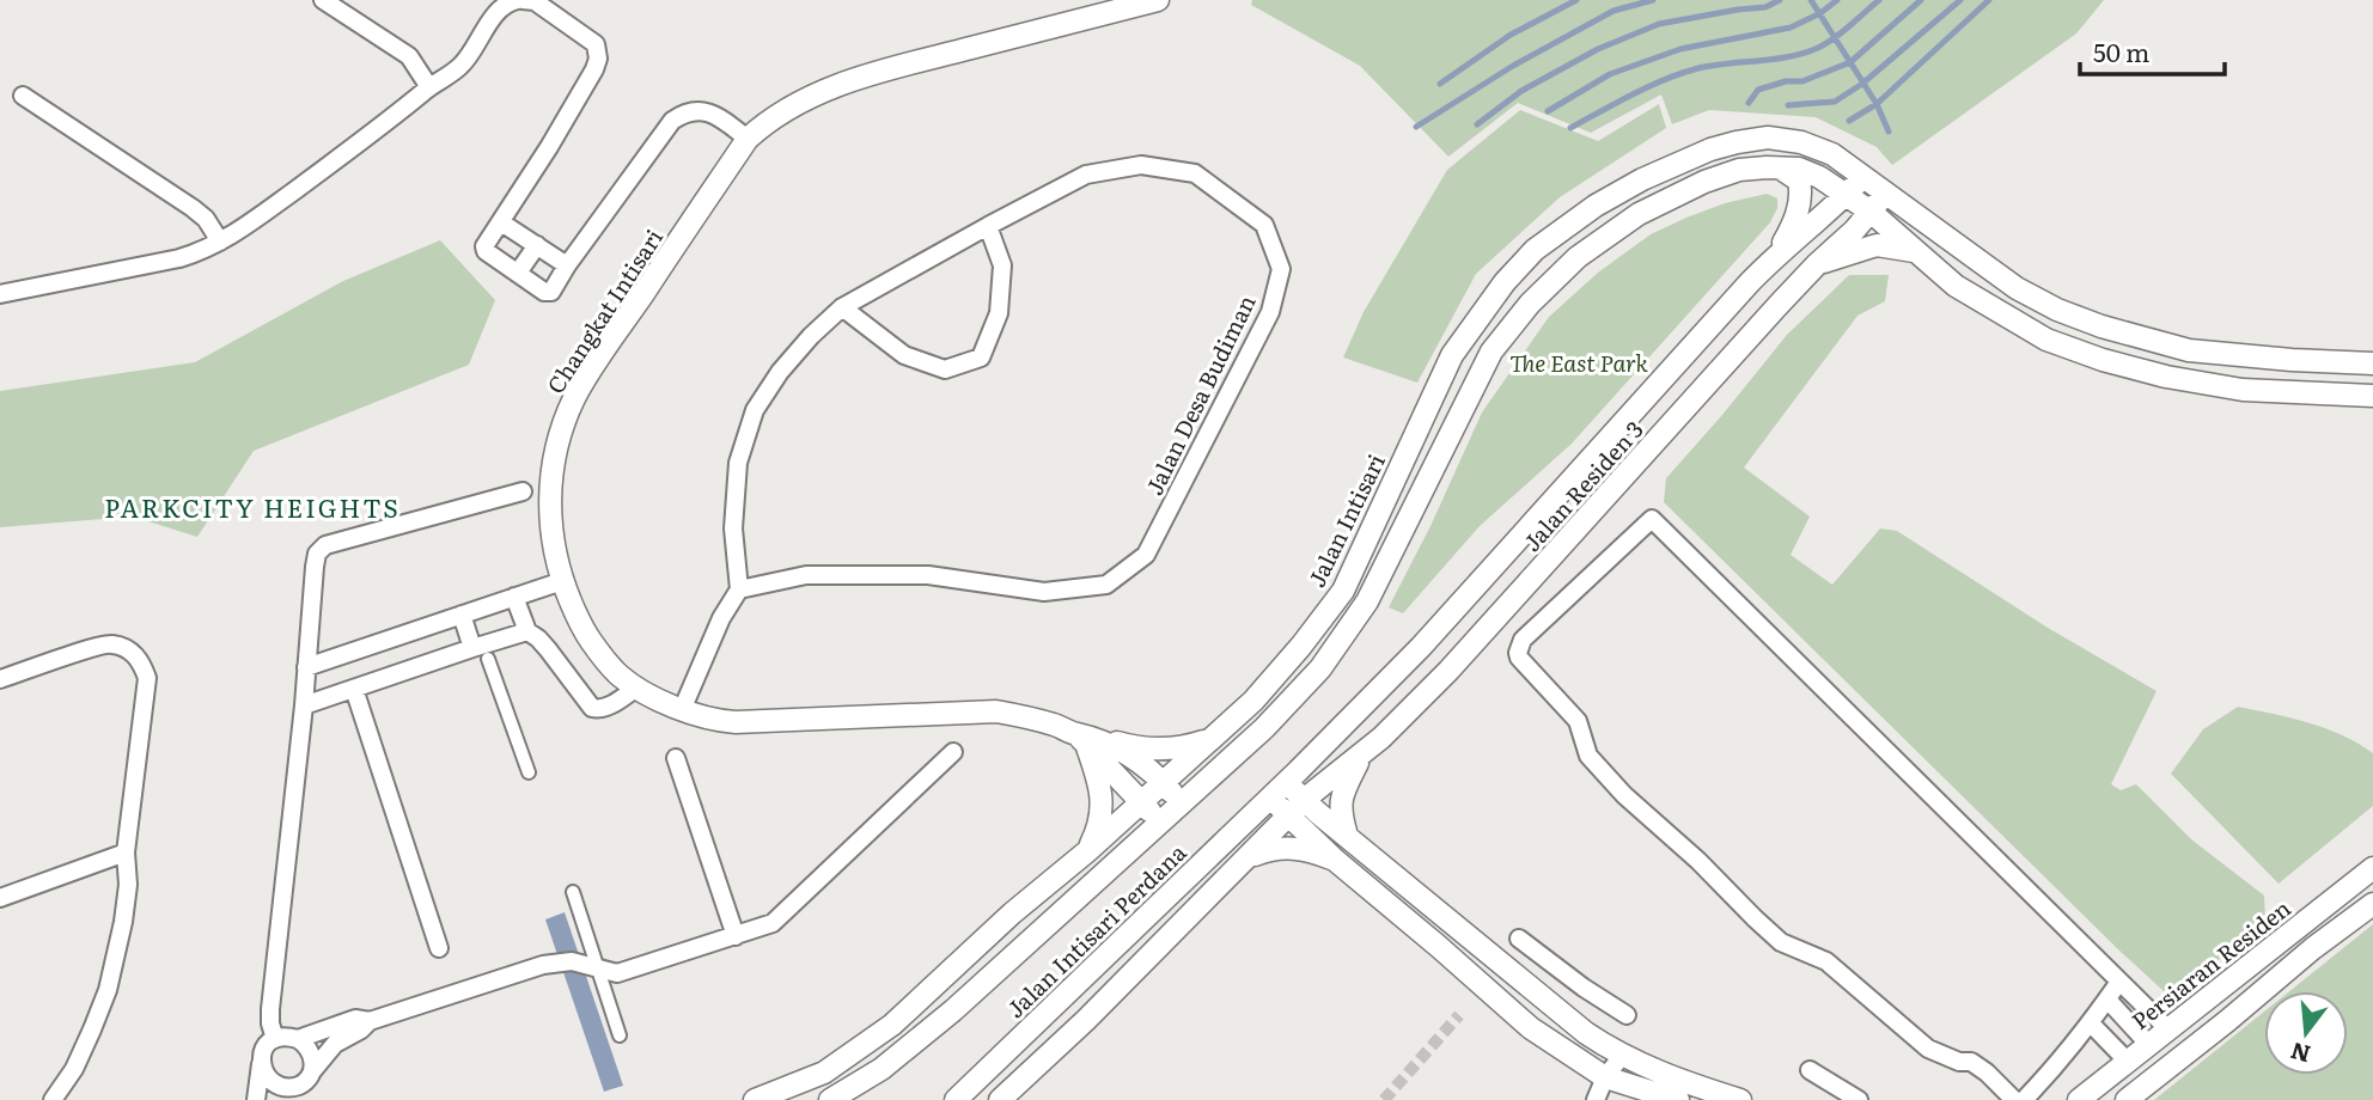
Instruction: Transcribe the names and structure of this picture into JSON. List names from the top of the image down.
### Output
{
  "streets": {
    "street": [
      "Changkat Intisari",
      "Jalan Desa Budiman",
      "Jalan Residen 3",
      "Jalan Intisari",
      "Jalan Intisari Perdana",
      "Persiaran Residen"
    ]
  },
  "crossings": [
    ["Changkat Intisari", "Jalan Intisari"],
    ["Jalan Residen 3", "Jalan Intisari"],
    ["Jalan Residen 3", "Jalan Intisari Perdana"]
  ],
  "districts": ["PARKCITY HEIGHTS"],
  "parks": ["The East Park"],
  "scale_bar": "50 m",
  "north": "bottom"
}
